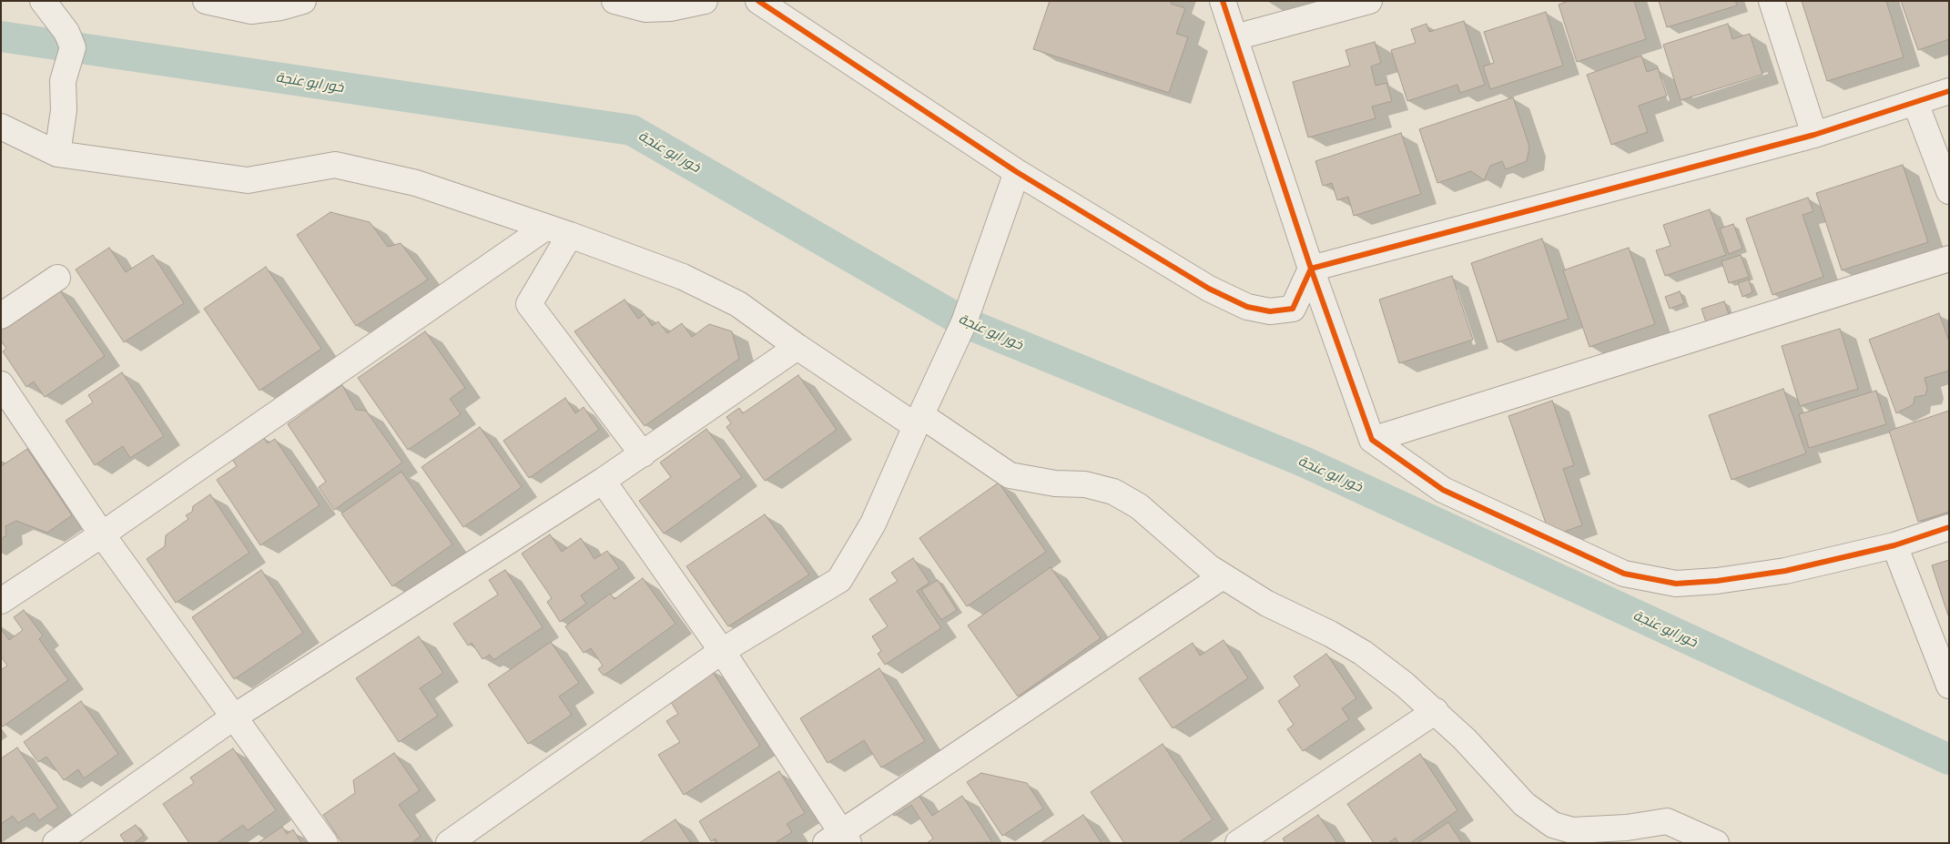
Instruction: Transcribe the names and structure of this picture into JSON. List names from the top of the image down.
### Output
{
  "water": ["خور ابو عنجة"]
}
